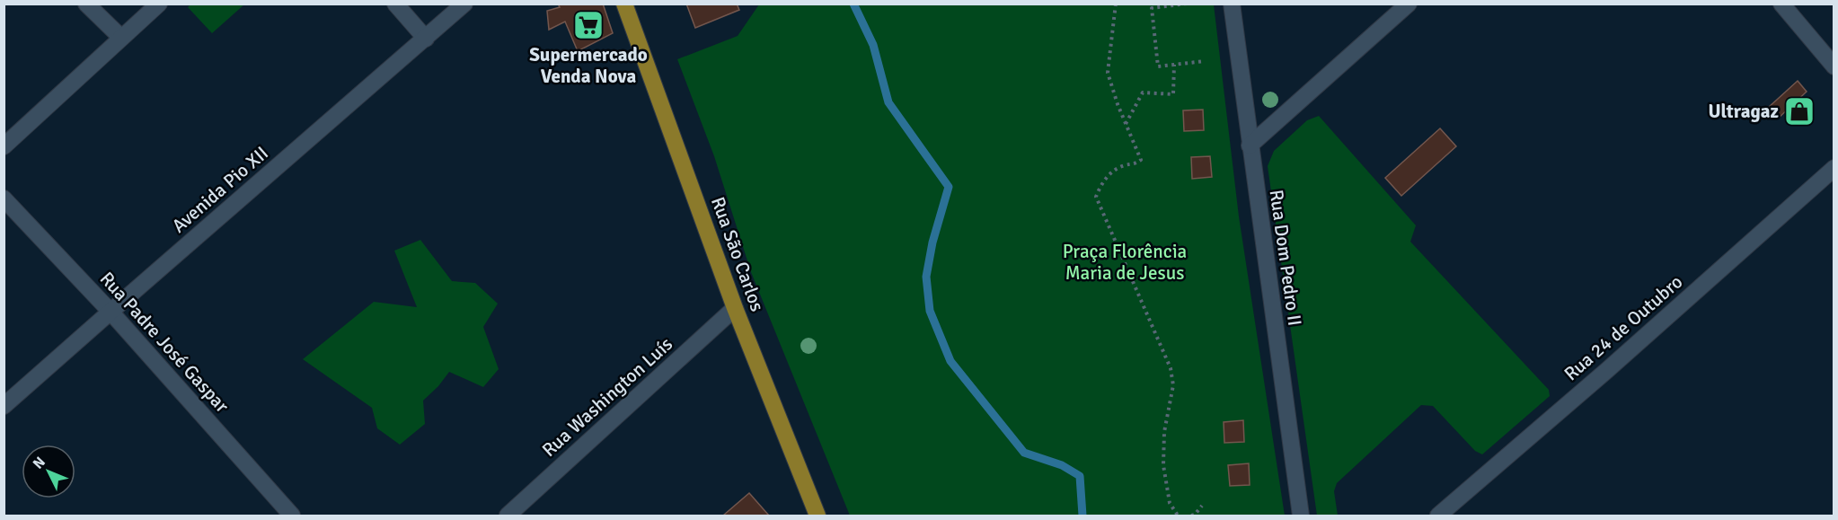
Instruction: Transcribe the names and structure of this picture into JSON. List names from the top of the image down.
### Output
{
  "streets": {
    "main road": ["Rua São Carlos"],
    "street": [
      "Avenida Pio XII",
      "Rua Dom Pedro II",
      "Rua 24 de Outubro",
      "Rua Padre José Gaspar",
      "Rua Washington Luís"
    ]
  },
  "crossings": [
    ["Avenida Pio XII", "Rua Padre José Gaspar"],
    ["Rua São Carlos", "Rua Washington Luís"]
  ],
  "parks": ["Praça Florência Maria de Jesus"],
  "places": {
    "supermarket": ["Supermercado Venda Nova"],
    "shop": ["Ultragaz"]
  },
  "north": "top left"
}
